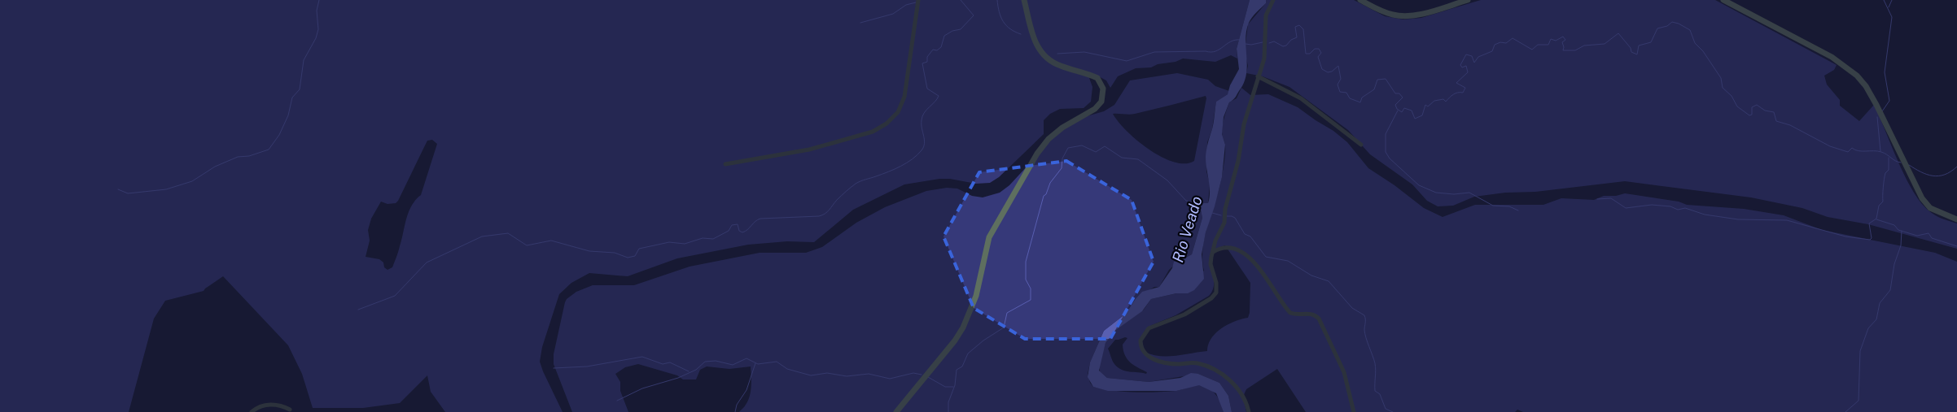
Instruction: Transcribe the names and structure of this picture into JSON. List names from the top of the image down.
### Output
{
  "water": ["Rio Veado"]
}
